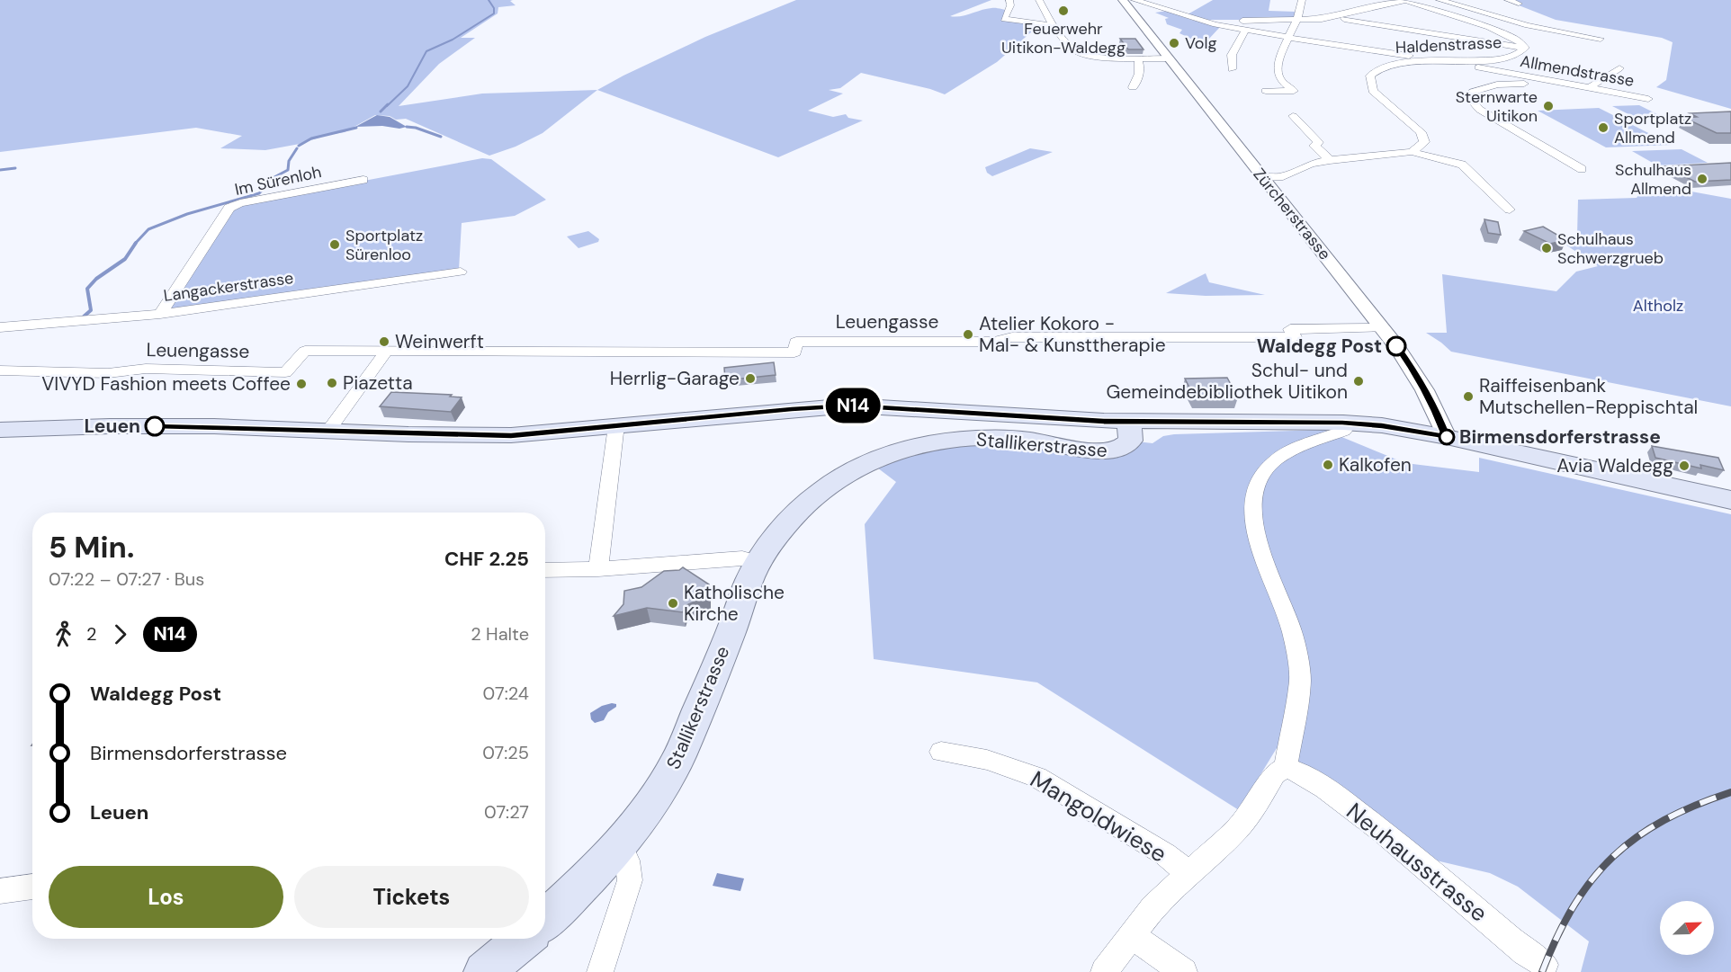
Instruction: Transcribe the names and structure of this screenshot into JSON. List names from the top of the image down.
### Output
{
  "streets": {
    "main road": ["Stallikerstrasse"],
    "street": [
      "Haldenstrasse",
      "Allmendstrasse",
      "Im Sürenloh",
      "Zürcherstrasse",
      "Langackerstrasse",
      "Leuengasse",
      "Mangoldwiese",
      "Neuhausstrasse"
    ]
  },
  "crossings": [
    ["Haldenstrasse", "Allmendstrasse"],
    ["Im Sürenloh", "Langackerstrasse"],
    ["Zürcherstrasse", "Leuengasse"]
  ],
  "parks": ["Altholz"],
  "places": [
    "Feuerwehr Uitikon-Waldegg",
    "Volg",
    "Sternwarte Uitikon",
    "Sportplatz Allmend",
    "Schulhaus Allmend",
    "Sportplatz Sürenloo",
    "Schulhaus Schwerzgrueb",
    "Atelier Kokoro - Mal- & Kunsttherapie",
    "Weinwerft",
    "Waldegg Post",
    "Herrlig-Garage",
    "Schul- und Gemeindebibliothek Uitikon",
    "Piazetta",
    "VIVYD Fashion meets Coffee",
    "Raiffeisenbank Mutschellen-Reppischtal",
    "Leuen",
    "Birmensdorferstrasse",
    "Kalkofen",
    "Avia Waldegg",
    "Katholische Kirche"
  ],
  "lines": ["bus line N14"],
  "north": "top right",
  "page": {
    "on_map": "N14",
    "heading": ["5 Min.", "07:22 – 07:27 · Bus", "CHF 2.25"],
    "legs": ["2", "N14", "2 Halte"],
    "list": [
      {
        "name": "Waldegg Post",
        "value": "07:24"
      },
      {
        "name": "Birmensdorferstrasse",
        "value": "07:25"
      },
      {
        "name": "Leuen",
        "value": "07:27"
      }
    ],
    "buttons": ["Los", "Tickets"]
  }
}
